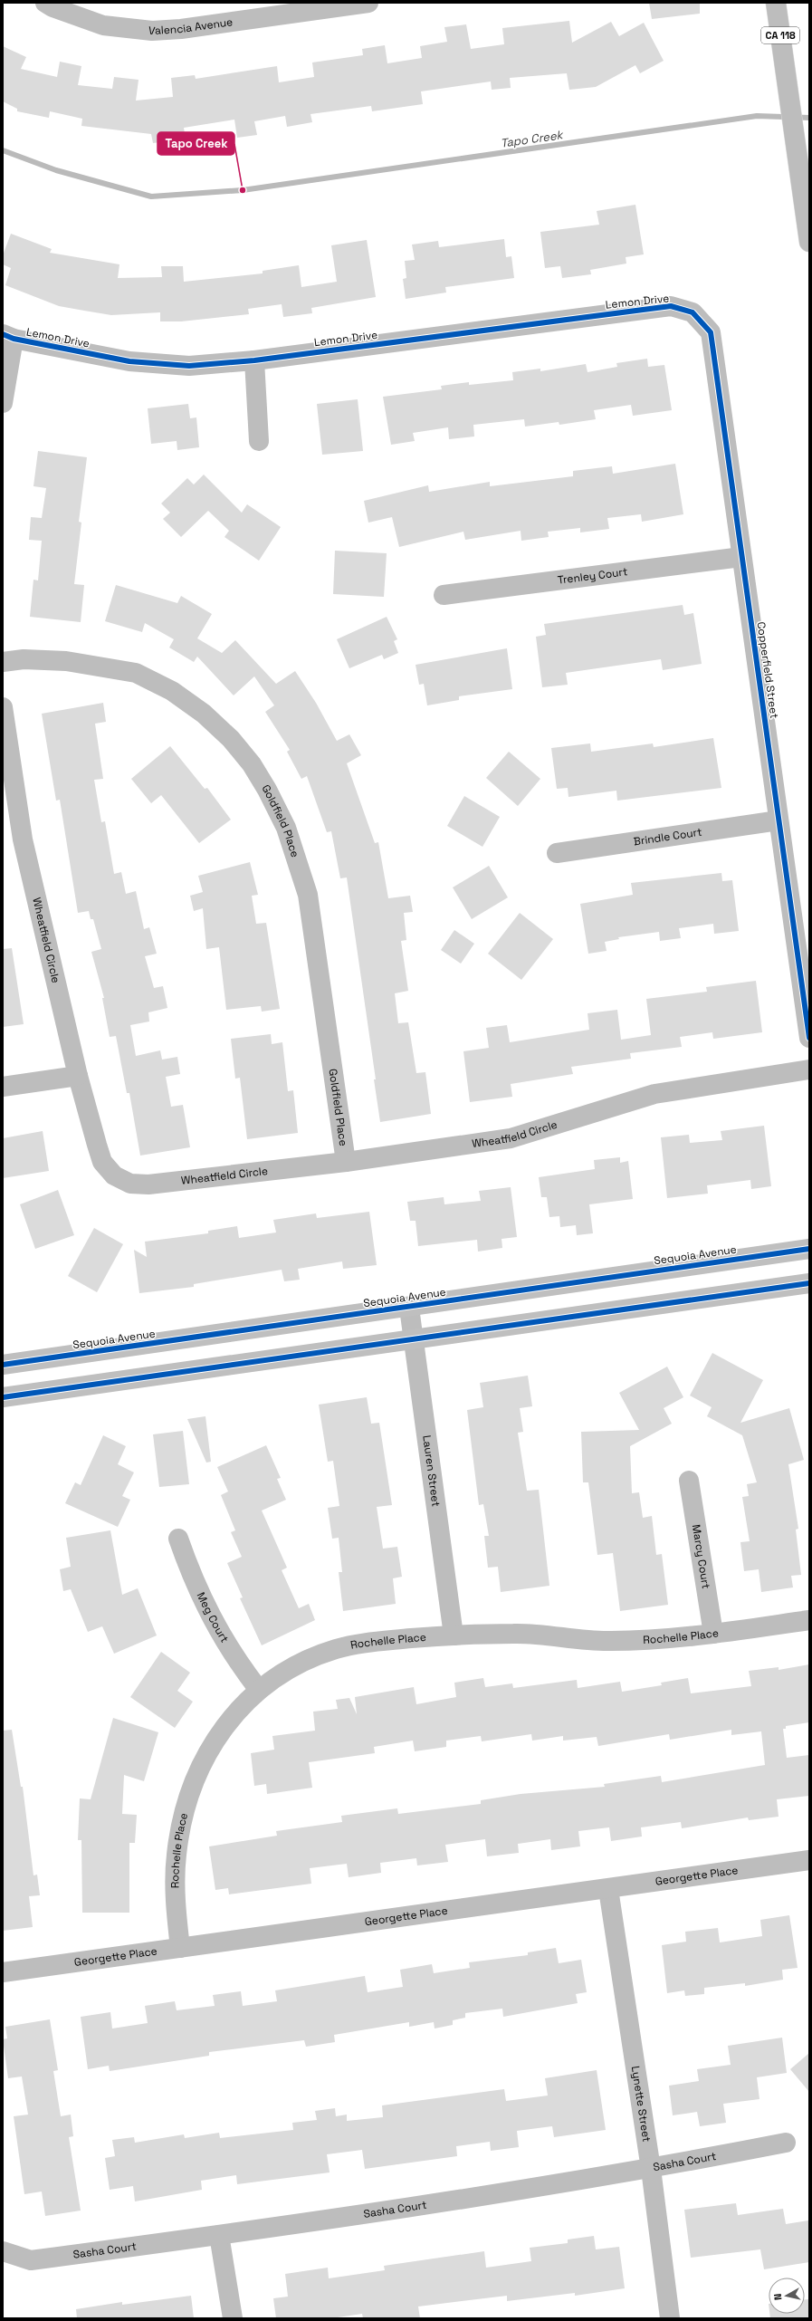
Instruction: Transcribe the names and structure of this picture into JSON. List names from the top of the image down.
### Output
{
  "streets": {
    "main road": [
      "Valencia Avenue",
      "CA 118",
      "Lemon Drive",
      "Trenley Court",
      "Copperfield Street",
      "Goldfield Place",
      "Brindle Court",
      "Wheatfield Circle",
      "Sequoia Avenue",
      "Lauren Street",
      "Marcy Court",
      "Meg Court",
      "Rochelle Place",
      "Georgette Place",
      "Lynette Street",
      "Sasha Court"
    ]
  },
  "crossings": [
    ["Lemon Drive", "Copperfield Street"],
    ["Trenley Court", "Copperfield Street"],
    ["Copperfield Street", "Brindle Court"],
    ["Goldfield Place", "Wheatfield Circle"],
    ["Sequoia Avenue", "Lauren Street"],
    ["Lauren Street", "Rochelle Place"],
    ["Marcy Court", "Rochelle Place"],
    ["Meg Court", "Rochelle Place"],
    ["Rochelle Place", "Georgette Place"],
    ["Georgette Place", "Lynette Street"],
    ["Lynette Street", "Sasha Court"]
  ],
  "water": ["Tapo Creek"],
  "places": ["Tapo Creek"],
  "north": "left"
}
